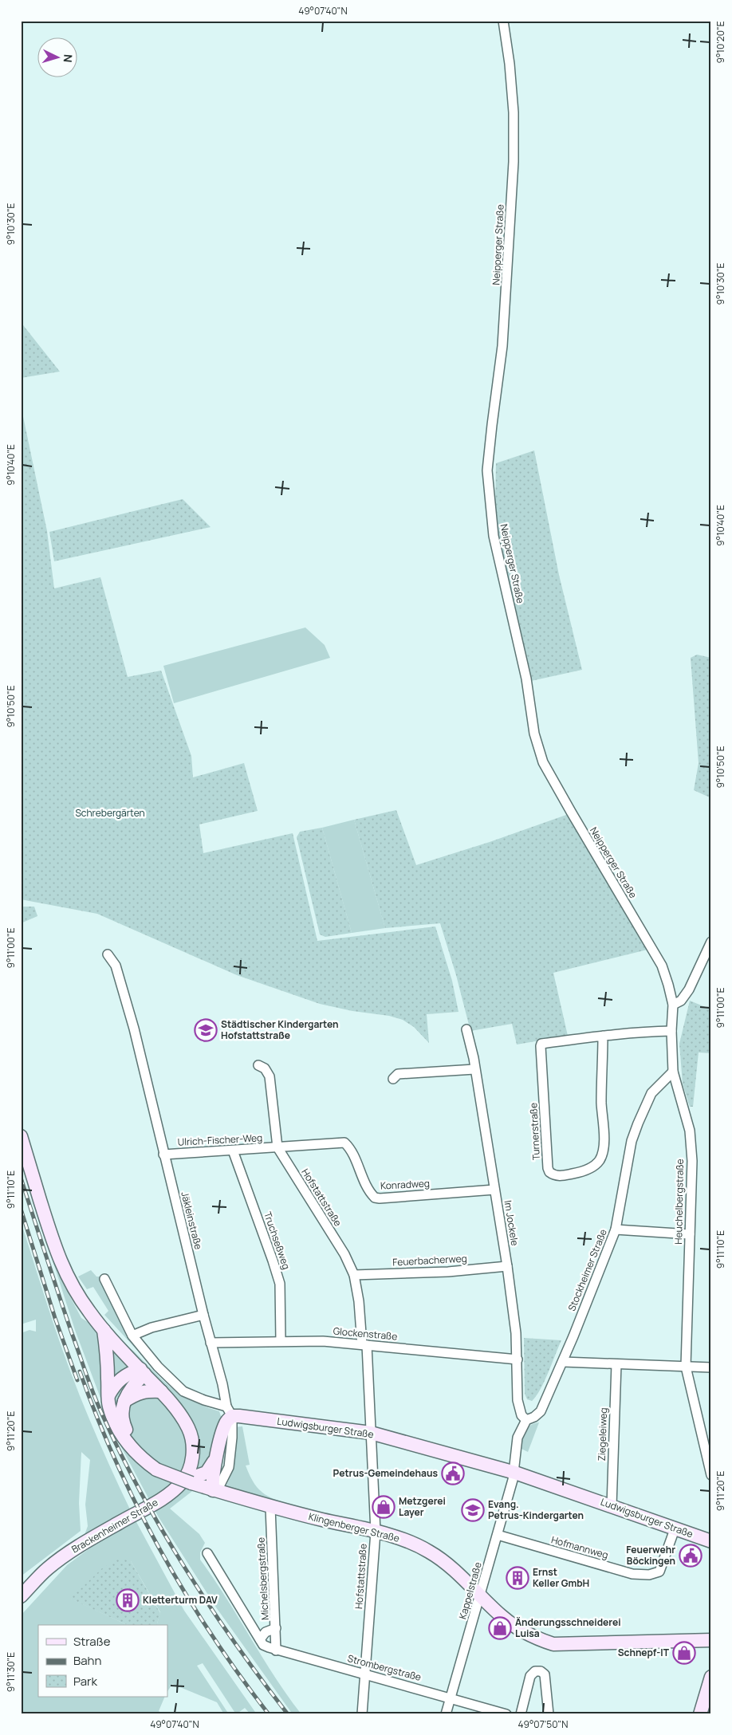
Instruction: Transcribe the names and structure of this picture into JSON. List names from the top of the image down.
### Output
{
  "streets": {
    "street": [
      "Neipperger Straße",
      "Turnerstraße",
      "Ulrich-Fischer-Weg",
      "Konradweg",
      "Hofstattstraße",
      "Heuchelbergstraße",
      "Jäkleinstraße",
      "Im Jockele",
      "Truchseßweg",
      "Feuerbacherweg",
      "Stockheimer Straße",
      "Glockenstraße",
      "Ludwigsburger Straße",
      "Ziegeleiweg",
      "Brackenheimer Straße",
      "Klingenberger Straße",
      "Hofmannweg",
      "Michelsbergstraße",
      "Kappelstraße",
      "Strombergstraße"
    ]
  },
  "crossings": [
    ["Neipperger Straße", "Heuchelbergstraße"],
    ["Turnerstraße", "Heuchelbergstraße"],
    ["Ulrich-Fischer-Weg", "Konradweg"],
    ["Ulrich-Fischer-Weg", "Hofstattstraße"],
    ["Ulrich-Fischer-Weg", "Jäkleinstraße"],
    ["Ulrich-Fischer-Weg", "Truchseßweg"],
    ["Konradweg", "Hofstattstraße"],
    ["Konradweg", "Im Jockele"],
    ["Hofstattstraße", "Feuerbacherweg"],
    ["Hofstattstraße", "Glockenstraße"],
    ["Hofstattstraße", "Ludwigsburger Straße"],
    ["Hofstattstraße", "Klingenberger Straße"],
    ["Hofstattstraße", "Strombergstraße"],
    ["Heuchelbergstraße", "Stockheimer Straße"],
    ["Jäkleinstraße", "Glockenstraße"],
    ["Jäkleinstraße", "Ludwigsburger Straße"],
    ["Jäkleinstraße", "Klingenberger Straße"],
    ["Im Jockele", "Feuerbacherweg"],
    ["Im Jockele", "Stockheimer Straße"],
    ["Im Jockele", "Glockenstraße"],
    ["Truchseßweg", "Glockenstraße"],
    ["Stockheimer Straße", "Ludwigsburger Straße"],
    ["Stockheimer Straße", "Kappelstraße"],
    ["Ludwigsburger Straße", "Ziegeleiweg"],
    ["Ludwigsburger Straße", "Hofmannweg"],
    ["Ludwigsburger Straße", "Kappelstraße"],
    ["Klingenberger Straße", "Michelsbergstraße"],
    ["Klingenberger Straße", "Kappelstraße"],
    ["Hofmannweg", "Kappelstraße"],
    ["Michelsbergstraße", "Strombergstraße"],
    ["Kappelstraße", "Strombergstraße"]
  ],
  "parks": ["Schrebergärten"],
  "places": {
    "school or university": ["Städtischer Kindergarten Hofstattstraße", "Evang. Petrus-Kindergarten"],
    "public building": ["Petrus-Gemeindehaus", "Feuerwehr Böckingen"],
    "shop": ["Metzgerei Layer", "Änderungsschneiderei Luisa", "Schnepf-IT"],
    "building": ["Ernst Keller GmbH", "Kletterturm DAV"]
  },
  "legend": ["Straße", "Bahn", "Park"],
  "north": "right",
  "coordinates": [
    "49°07'40\"N",
    "9°10'20\"E",
    "9°10'30\"E",
    "9°10'40\"E",
    "9°10'50\"E",
    "9°11'00\"E",
    "9°11'10\"E",
    "9°11'20\"E",
    "9°11'30\"E",
    "49°07'50\"N"
  ]
}
